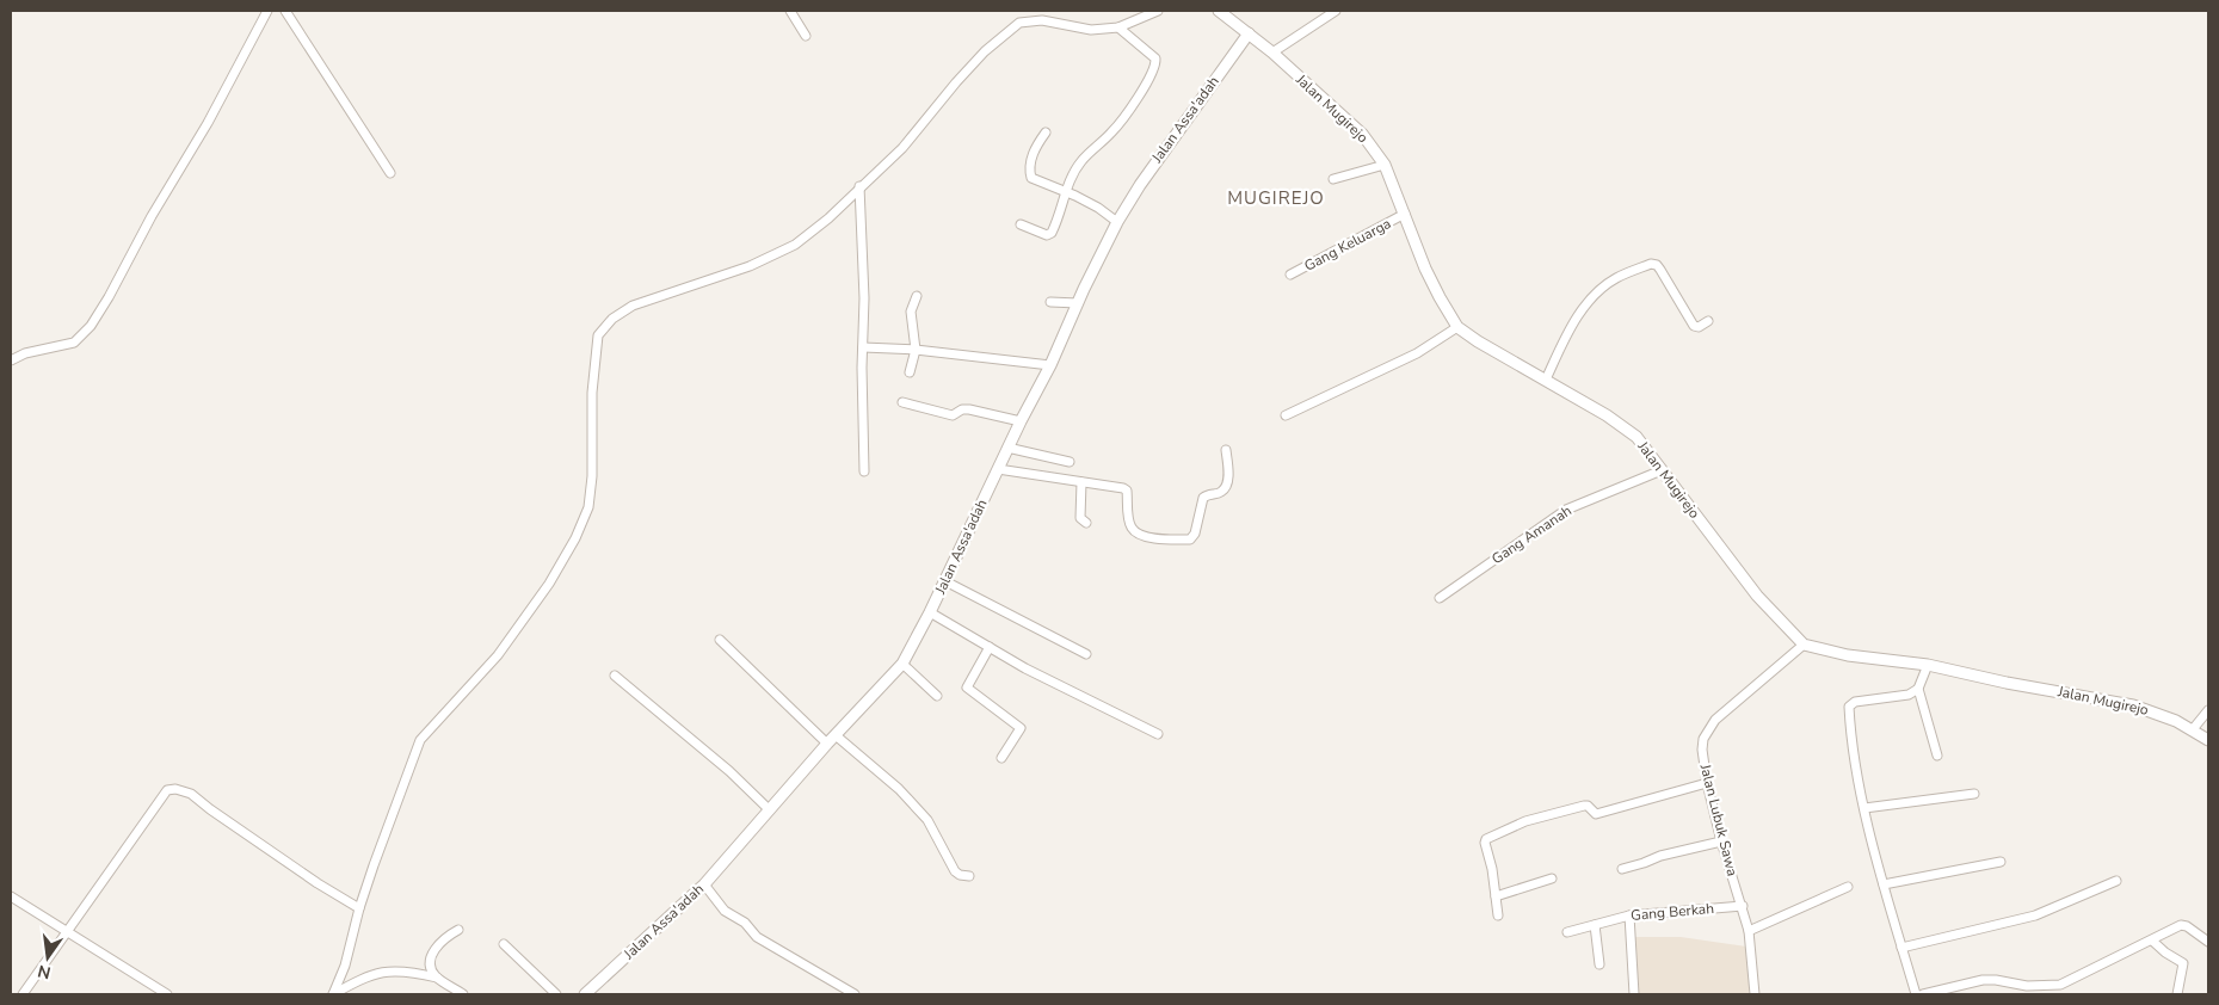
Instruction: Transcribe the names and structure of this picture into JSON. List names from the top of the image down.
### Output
{
  "streets": {
    "street": [
      "Jalan Mugirejo",
      "Jalan Assa'adah",
      "Gang Keluarga",
      "Gang Amanah",
      "Jalan Lubuk Sawa",
      "Gang Berkah"
    ]
  },
  "crossings": [
    ["Jalan Mugirejo", "Jalan Assa'adah"],
    ["Jalan Mugirejo", "Gang Keluarga"],
    ["Jalan Mugirejo", "Gang Amanah"],
    ["Jalan Mugirejo", "Jalan Lubuk Sawa"],
    ["Jalan Lubuk Sawa", "Gang Berkah"]
  ],
  "districts": ["MUGIREJO"],
  "north": "bottom"
}
